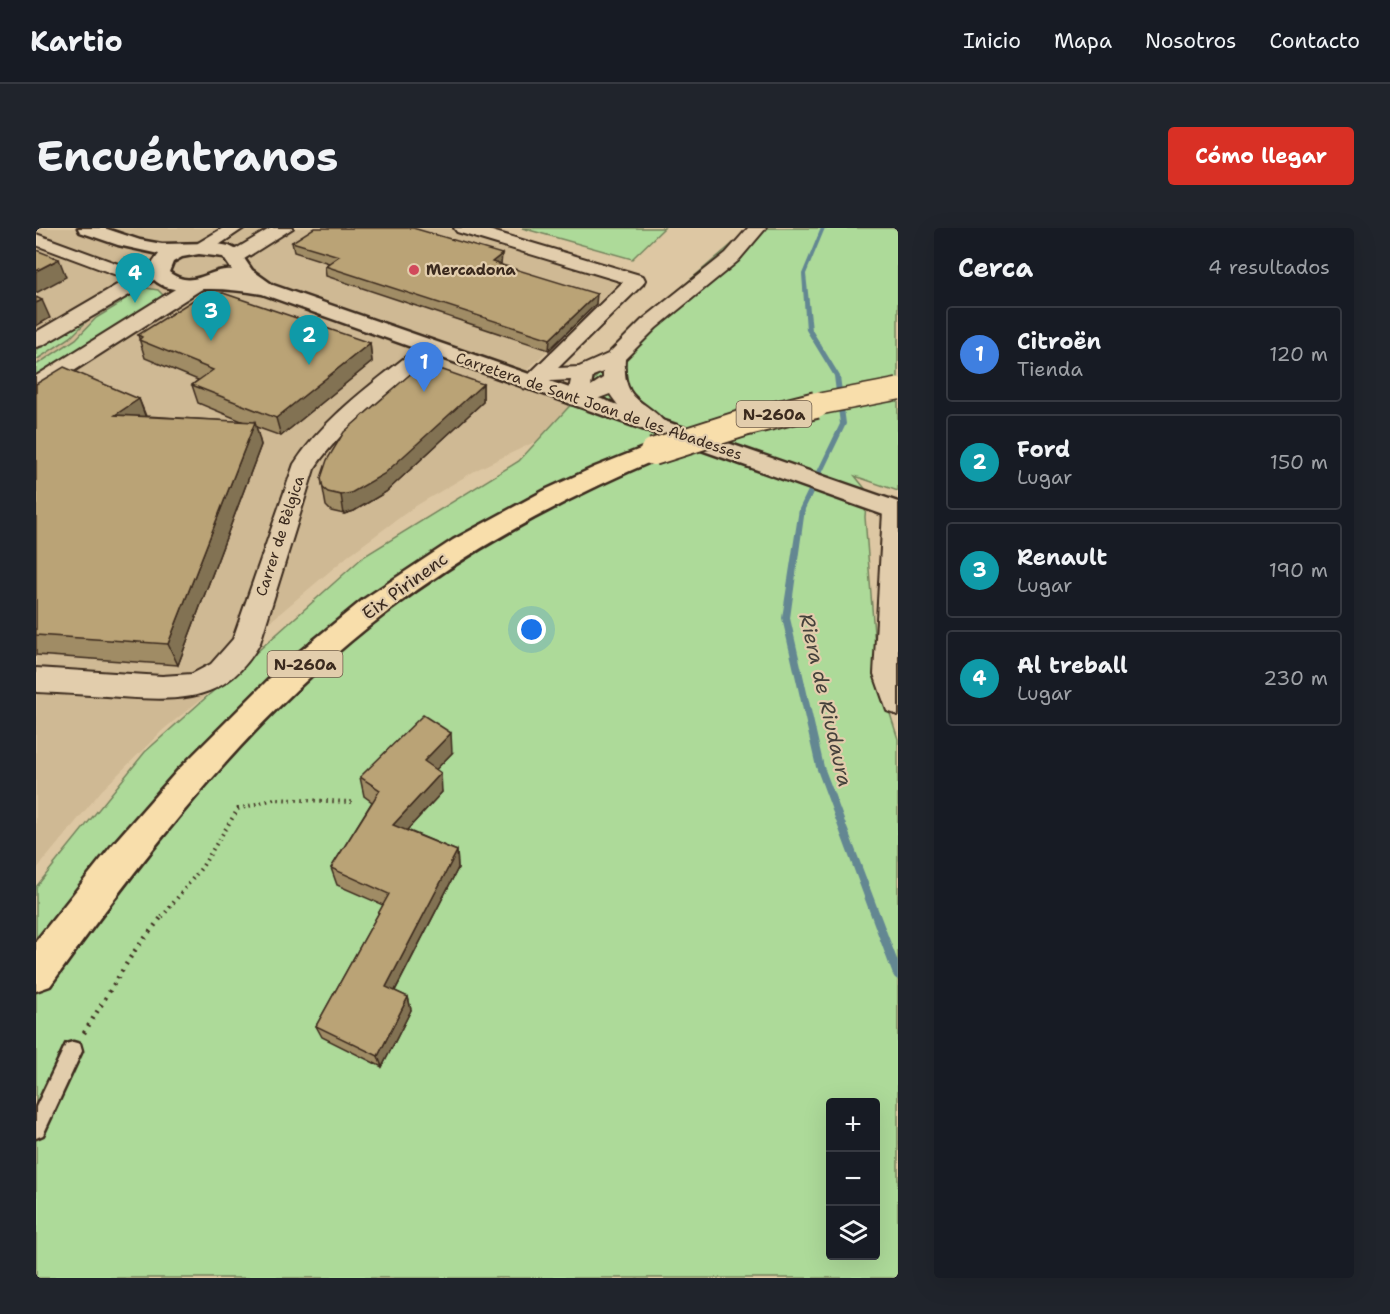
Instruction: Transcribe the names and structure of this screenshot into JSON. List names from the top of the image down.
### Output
{
  "streets": {
    "main road": ["Carretera de Sant Joan de les Abadesses", "N-260a", "Eix Pirinenc"],
    "street": ["Carrer de Bèlgica"]
  },
  "crossings": [
    ["Carretera de Sant Joan de les Abadesses", "Carrer de Bèlgica"],
    ["Carretera de Sant Joan de les Abadesses", "Eix Pirinenc"]
  ],
  "water": ["Riera de Riudaura"],
  "places": ["Mercadona"],
  "page": {
    "header": "Kartio",
    "nav": [
      "Inicio",
      "Mapa",
      "Nosotros",
      "Contacto"
    ],
    "buttons": "Cómo llegar",
    "title": "Encuéntranos",
    "heading": ["Cerca", "4 resultados"],
    "pins": [
      "4",
      "3",
      "2",
      "1"
    ],
    "list": [
      {
        "mark": "1",
        "name": "Citroën",
        "note": "Tienda",
        "value": "120 m"
      },
      {
        "mark": "2",
        "name": "Ford",
        "note": "Lugar",
        "value": "150 m"
      },
      {
        "mark": "3",
        "name": "Renault",
        "note": "Lugar",
        "value": "190 m"
      },
      {
        "mark": "4",
        "name": "Al treball",
        "note": "Lugar",
        "value": "230 m"
      }
    ],
    "map_buttons": ["+", "−"]
  }
}
